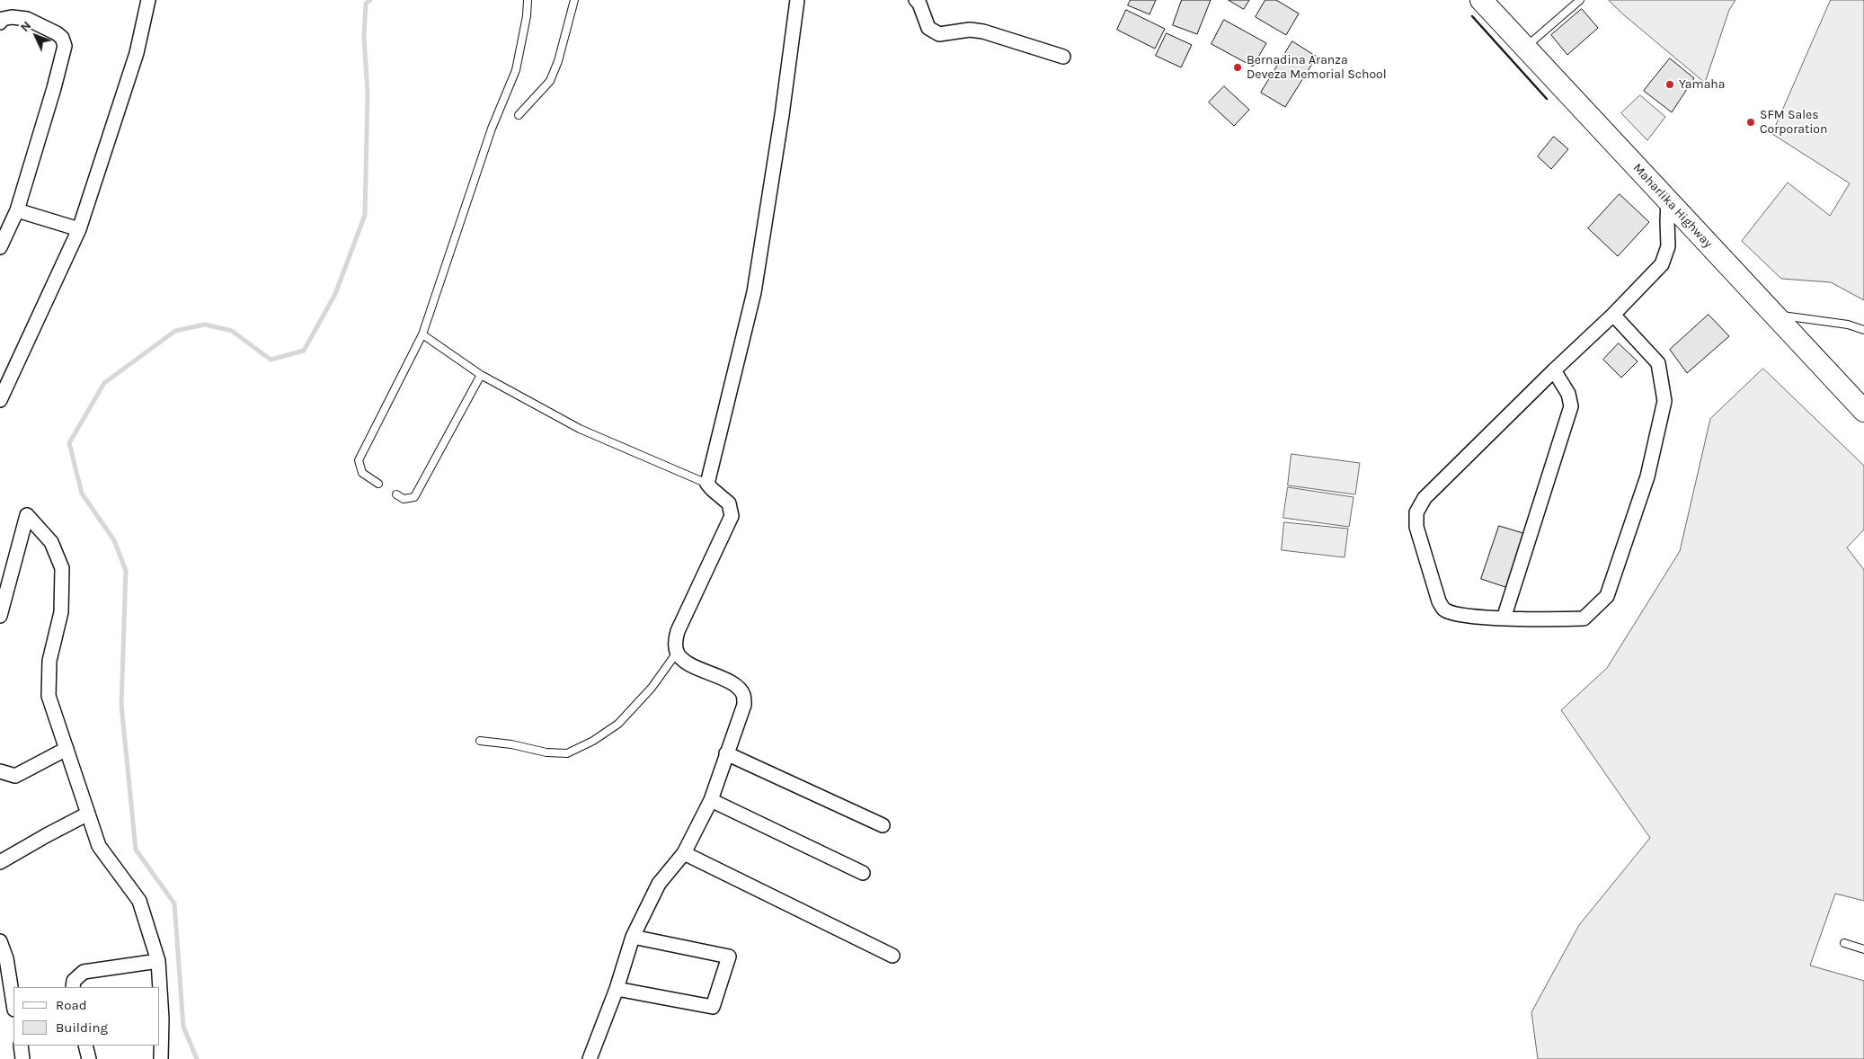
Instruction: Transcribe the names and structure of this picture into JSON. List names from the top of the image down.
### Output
{
  "streets": {
    "main road": ["Maharlika Highway"]
  },
  "places": ["Bernadina Aranza Deveza Memorial School", "Yamaha", "SFM Sales Corporation"],
  "legend": ["Road", "Building"],
  "north": "top left"
}
